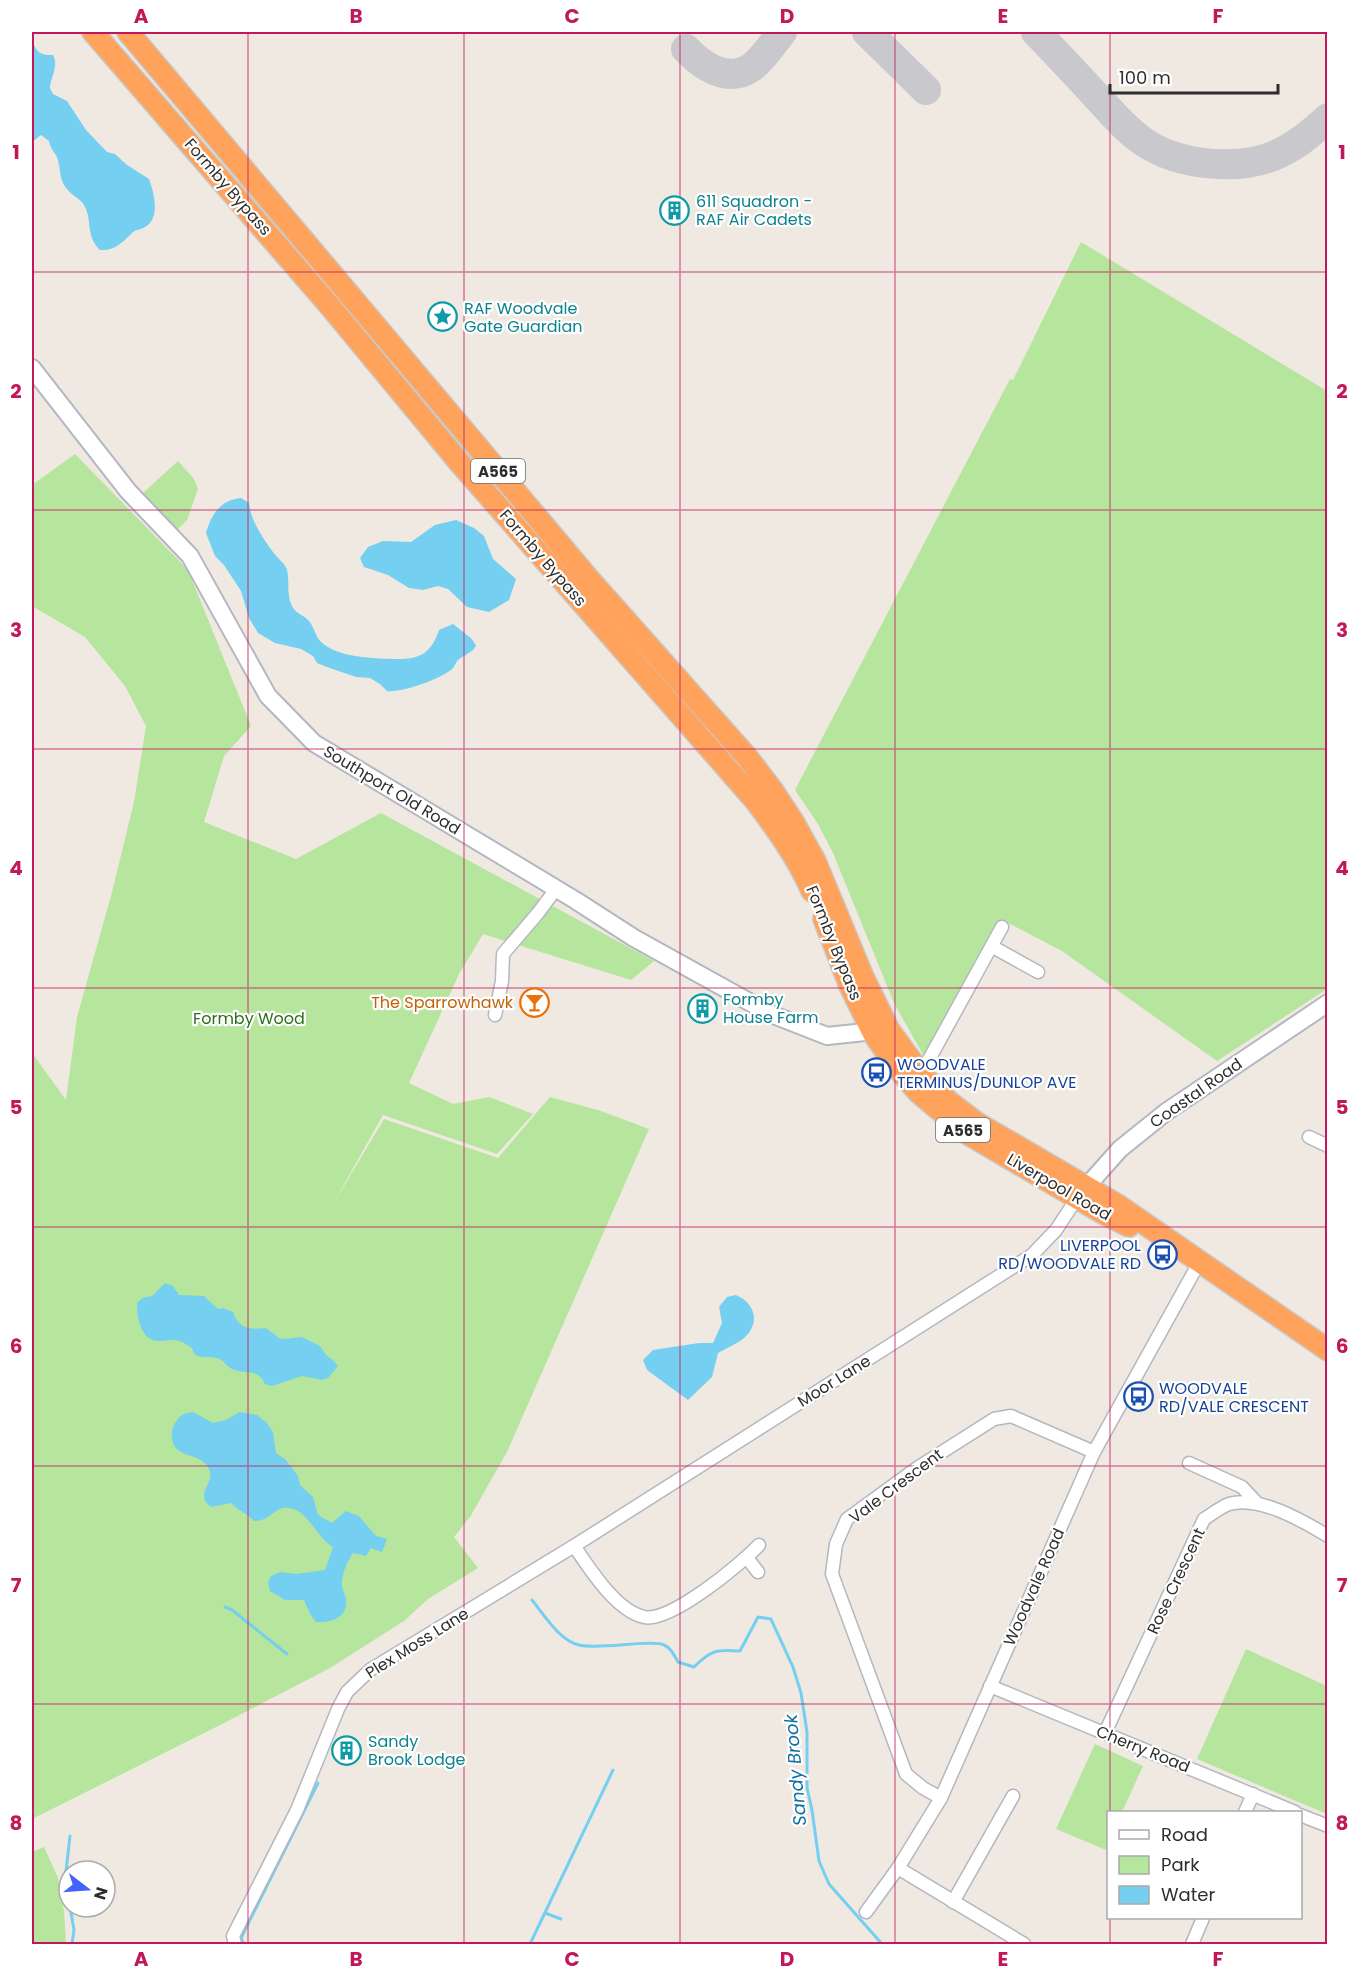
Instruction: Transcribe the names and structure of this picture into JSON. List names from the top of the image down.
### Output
{
  "streets": {
    "highway": ["Formby Bypass", "A565", "Liverpool Road"],
    "street": [
      "Southport Old Road",
      "Coastal Road",
      "Moor Lane",
      "Vale Crescent",
      "Rose Crescent",
      "Woodvale Road",
      "Plex Moss Lane",
      "Cherry Road"
    ]
  },
  "crossings": [
    ["Formby Bypass", "Southport Old Road"],
    ["Formby Bypass", "Liverpool Road"],
    ["Southport Old Road", "Liverpool Road"],
    ["Coastal Road", "Liverpool Road"],
    ["Coastal Road", "Moor Lane"],
    ["Liverpool Road", "Moor Lane"],
    ["Liverpool Road", "Woodvale Road"],
    ["Moor Lane", "Plex Moss Lane"],
    ["Vale Crescent", "Woodvale Road"],
    ["Rose Crescent", "Cherry Road"],
    ["Woodvale Road", "Cherry Road"]
  ],
  "water": ["Sandy Brook"],
  "parks": ["Formby Wood"],
  "places": {
    "building": ["611 Squadron - RAF Air Cadets", "Formby House Farm", "Sandy Brook Lodge"],
    "place": ["RAF Woodvale Gate Guardian"],
    "bar": ["The Sparrowhawk"],
    "bus stop": ["WOODVALE TERMINUS/DUNLOP AVE", "LIVERPOOL RD/WOODVALE RD", "WOODVALE RD/VALE CRESCENT"]
  },
  "legend": ["Road", "Park", "Water"],
  "scale_bar": "100 m",
  "north": "right",
  "grid": {
    "columns": [
      "A",
      "B",
      "C",
      "D",
      "E",
      "F"
    ],
    "rows": [
      "1",
      "2",
      "3",
      "4",
      "5",
      "6",
      "7",
      "8"
    ]
  }
}
